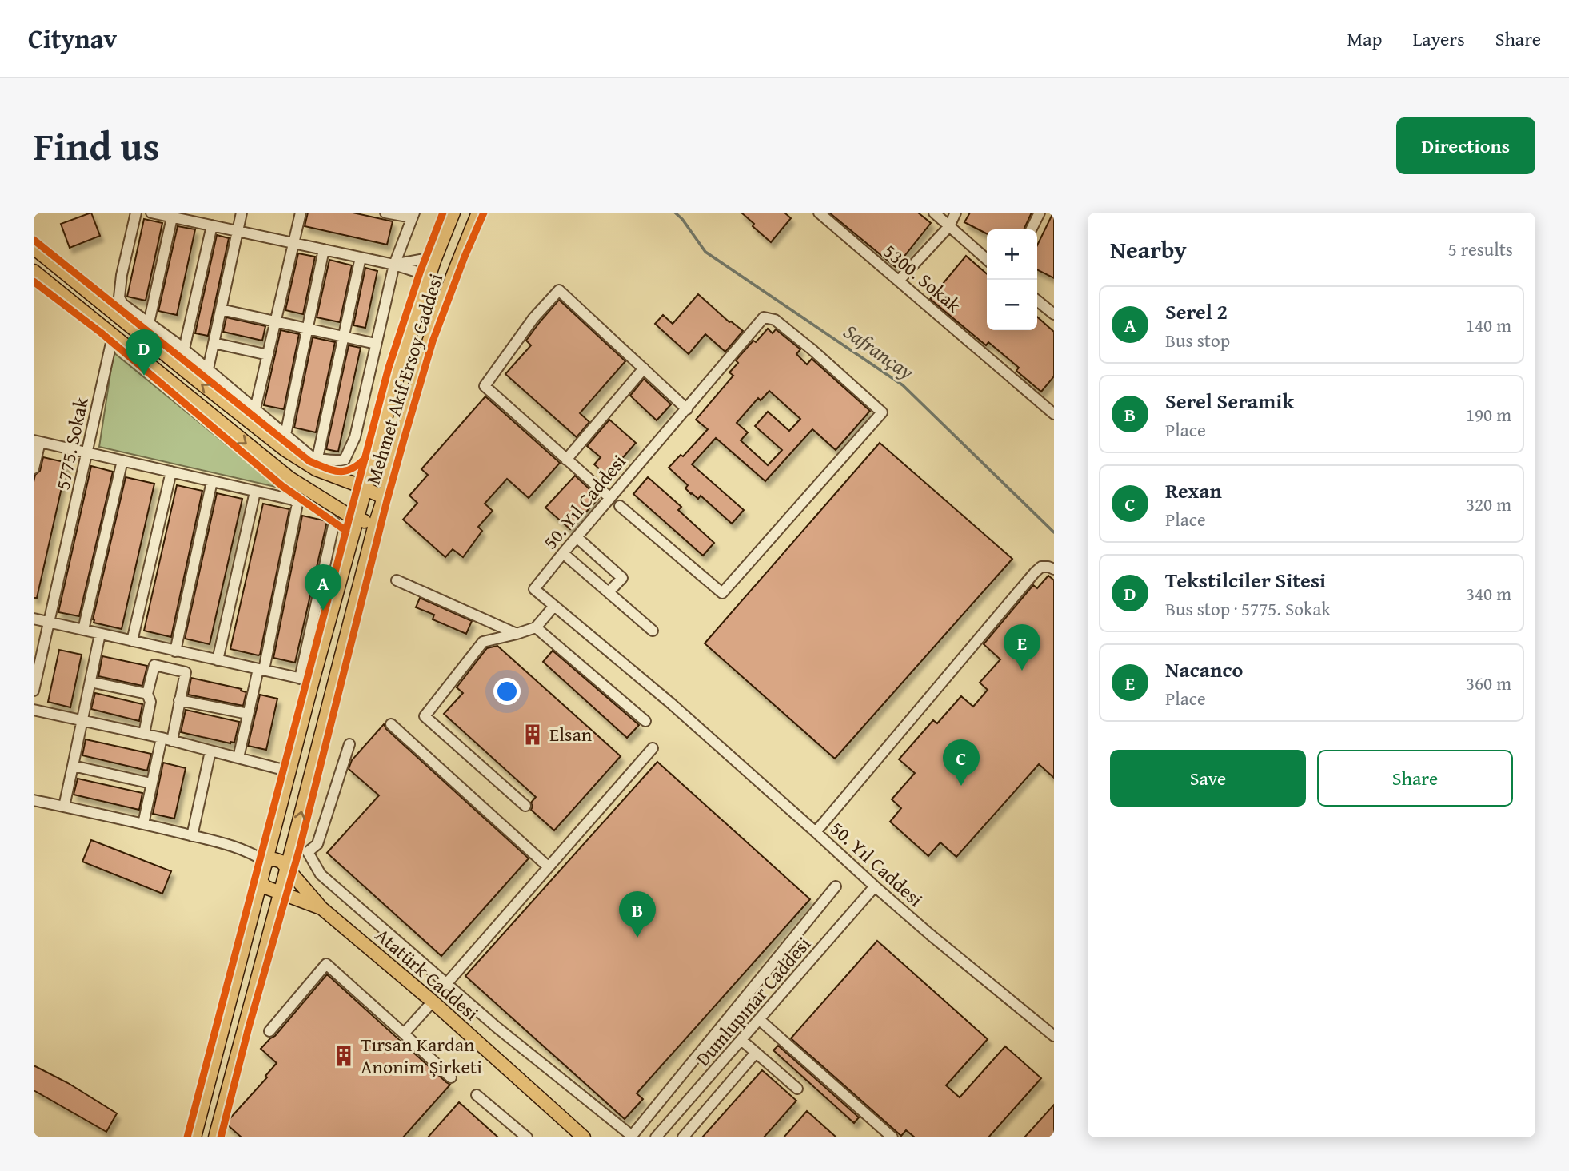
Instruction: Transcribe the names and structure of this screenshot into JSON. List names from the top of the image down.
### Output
{
  "streets": {
    "main road": ["Mehmet Akif Ersoy Caddesi", "Atatürk Caddesi"],
    "street": [
      "5300. Sokak",
      "5775. Sokak",
      "50. Yıl Caddesi",
      "Dumlupınar Caddesi"
    ]
  },
  "crossings": [
    ["50. Yıl Caddesi", "Dumlupınar Caddesi"]
  ],
  "water": ["Safrançay"],
  "places": {
    "building": ["Elsan", "Tırsan Kardan Anonim Şirketi"]
  },
  "page": {
    "header": "Citynav",
    "nav": ["Map", "Layers", "Share"],
    "title": "Find us",
    "buttons": [
      "Directions",
      ["Save", "Share"]
    ],
    "heading": ["Nearby", "5 results"],
    "map_buttons": ["+", "−"],
    "list": [
      {
        "mark": "A",
        "name": "Serel 2",
        "note": "Bus stop",
        "value": "140 m"
      },
      {
        "mark": "B",
        "name": "Serel Seramik",
        "note": "Place",
        "value": "190 m"
      },
      {
        "mark": "C",
        "name": "Rexan",
        "note": "Place",
        "value": "320 m"
      },
      {
        "mark": "D",
        "name": "Tekstilciler Sitesi",
        "note": "Bus stop · 5775. Sokak",
        "value": "340 m"
      },
      {
        "mark": "E",
        "name": "Nacanco",
        "note": "Place",
        "value": "360 m"
      }
    ],
    "pins": [
      "D",
      "A",
      "E",
      "C",
      "B"
    ]
  }
}
